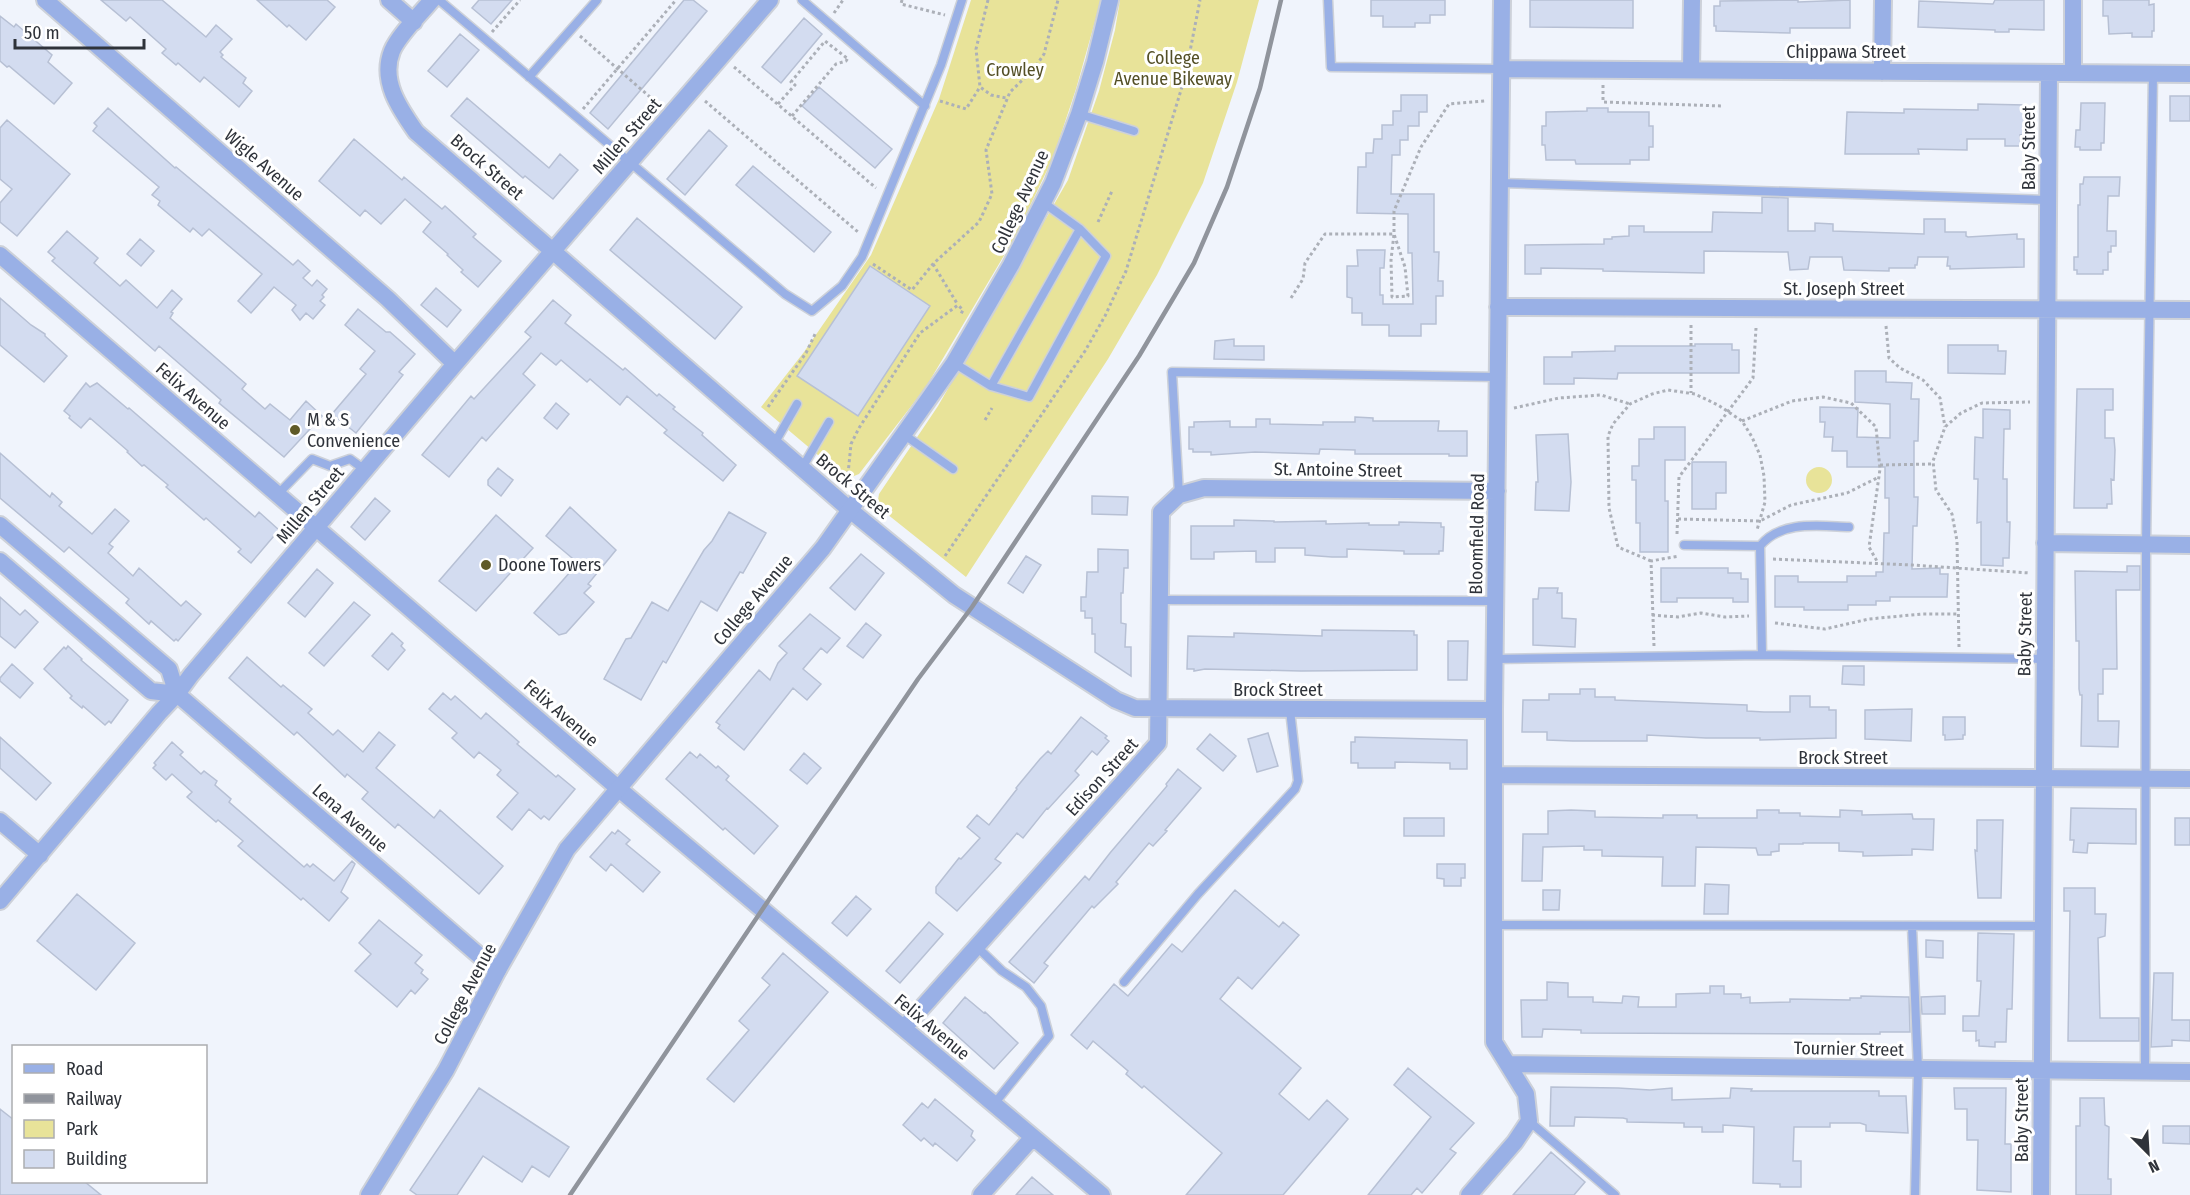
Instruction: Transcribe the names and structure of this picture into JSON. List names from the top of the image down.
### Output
{
  "streets": {
    "street": [
      "Chippawa Street",
      "Millen Street",
      "Baby Street",
      "Wigle Avenue",
      "Brock Street",
      "College Avenue",
      "St. Joseph Street",
      "Felix Avenue",
      "St. Antoine Street",
      "Bloomfield Road",
      "Edison Street",
      "Lena Avenue",
      "Tournier Street"
    ]
  },
  "crossings": [
    ["Chippawa Street", "Baby Street"],
    ["Chippawa Street", "Bloomfield Road"],
    ["Millen Street", "Wigle Avenue"],
    ["Millen Street", "Brock Street"],
    ["Millen Street", "Felix Avenue"],
    ["Millen Street", "Lena Avenue"],
    ["Baby Street", "Brock Street"],
    ["Baby Street", "St. Joseph Street"],
    ["Baby Street", "Tournier Street"],
    ["Brock Street", "College Avenue"],
    ["Brock Street", "Bloomfield Road"],
    ["Brock Street", "Edison Street"],
    ["College Avenue", "Felix Avenue"],
    ["College Avenue", "Lena Avenue"],
    ["St. Joseph Street", "Bloomfield Road"],
    ["Felix Avenue", "Edison Street"],
    ["St. Antoine Street", "Bloomfield Road"],
    ["St. Antoine Street", "Edison Street"],
    ["Bloomfield Road", "Tournier Street"]
  ],
  "parks": ["College Avenue Bikeway", "Crowley"],
  "places": ["M & S Convenience", "Doone Towers"],
  "legend": [
    "Road",
    "Railway",
    "Park",
    "Building"
  ],
  "scale_bar": "50 m",
  "north": "bottom right"
}
